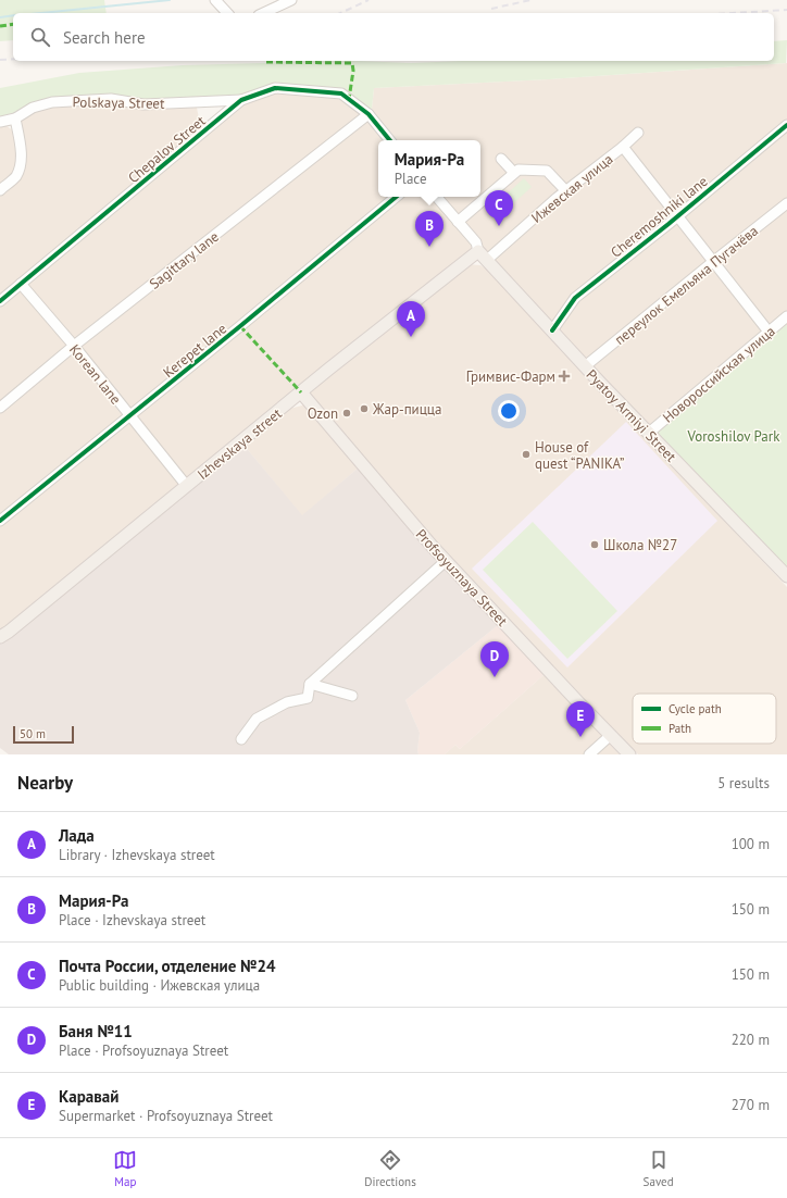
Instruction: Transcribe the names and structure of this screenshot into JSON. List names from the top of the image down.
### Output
{
  "streets": {
    "main road": ["Pyatoy Armiyi Street", "Izhevskaya street", "Profsoyuznaya Street"],
    "street": [
      "Polskaya Street",
      "Chepalov Street",
      "Ижевская улица",
      "Cheremoshniki lane",
      "Sagittary lane",
      "переулок Емельяна Пугачёва",
      "Kerepet lane",
      "Korean lane",
      "Новороссийская улица"
    ]
  },
  "crossings": [
    ["Polskaya Street", "Chepalov Street"],
    ["Chepalov Street", "Sagittary lane"],
    ["Chepalov Street", "Korean lane"],
    ["Ижевская улица", "Pyatoy Armiyi Street"],
    ["Cheremoshniki lane", "Pyatoy Armiyi Street"],
    ["Sagittary lane", "Korean lane"],
    ["переулок Емельяна Пугачёва", "Pyatoy Armiyi Street"],
    ["Kerepet lane", "Korean lane"],
    ["Korean lane", "Izhevskaya street"],
    ["Новороссийская улица", "Pyatoy Armiyi Street"],
    ["Pyatoy Armiyi Street", "Izhevskaya street"],
    ["Izhevskaya street", "Profsoyuznaya Street"]
  ],
  "parks": ["Voroshilov Park"],
  "places": {
    "health": ["Гримвис-Фарм"],
    "other": [
      "Жар-пицца",
      "Ozon",
      "House of quest “PANIKA”",
      "Школа №27"
    ]
  },
  "legend": ["Cycle path", "Path"],
  "scale_bar": "50 m",
  "page": {
    "search": "Search here",
    "popup": ["Мария-Ра", "Place"],
    "pins": [
      "C",
      "B",
      "A",
      "D",
      "E"
    ],
    "scale": "50 m",
    "heading": ["Nearby", "5 results"],
    "list": [
      {
        "mark": "A",
        "name": "Лада",
        "note": "Library · Izhevskaya street",
        "value": "100 m"
      },
      {
        "mark": "B",
        "name": "Мария-Ра",
        "note": "Place · Izhevskaya street",
        "value": "150 m"
      },
      {
        "mark": "C",
        "name": "Почта России, отделение №24",
        "note": "Public building · Ижевская улица",
        "value": "150 m"
      },
      {
        "mark": "D",
        "name": "Баня №11",
        "note": "Place · Profsoyuznaya Street",
        "value": "220 m"
      },
      {
        "mark": "E",
        "name": "Каравай",
        "note": "Supermarket · Profsoyuznaya Street",
        "value": "270 m"
      }
    ],
    "nav": ["Map", "Directions", "Saved"]
  }
}
